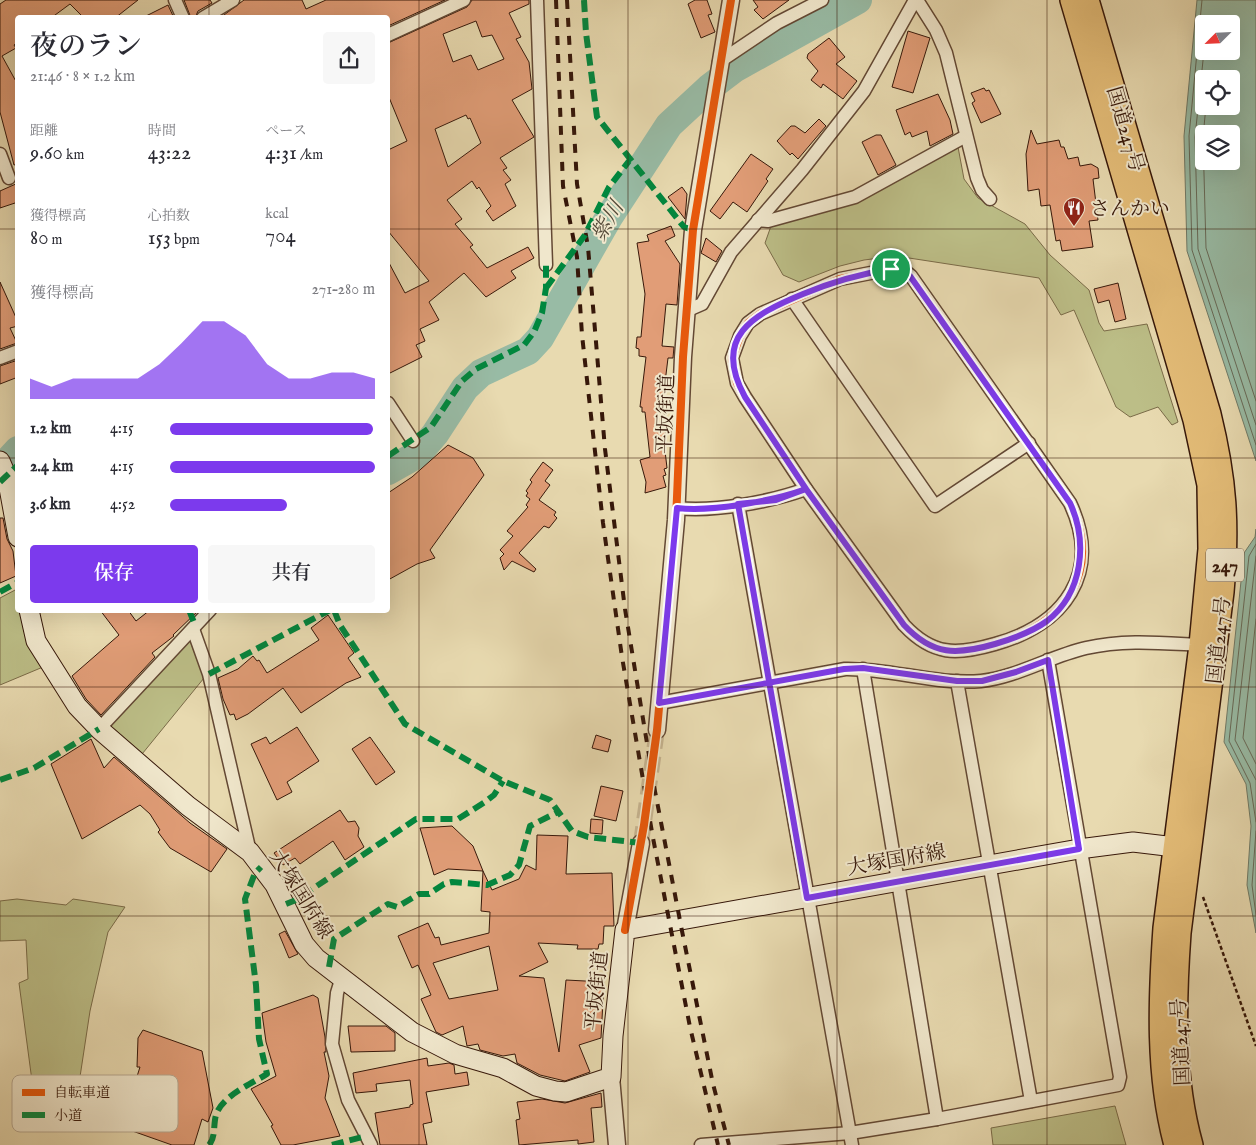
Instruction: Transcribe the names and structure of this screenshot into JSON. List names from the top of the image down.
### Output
{
  "streets": {
    "highway": ["国道247号", "247"],
    "main road": ["平坂街道", "大塚国府線"]
  },
  "crossings": [
    ["国道247号", "大塚国府線"],
    ["平坂街道", "大塚国府線"]
  ],
  "water": ["紫川"],
  "places": {
    "restaurant": ["さんかい"]
  },
  "legend": ["自転車道", "小道"],
  "north": "bottom left",
  "page": {
    "heading": ["夜のラン", "21:46 · 8 × 1.2 km"],
    "stats": [
      ["距離", "9.60 km"],
      ["時間", "43:22"],
      ["ペース", "4:31 /km"],
      ["獲得標高", "80 m"],
      ["心拍数", "153 bpm"],
      ["kcal", "704"]
    ],
    "chart": ["獲得標高", "271–280 m"],
    "list": [
      {
        "name": "1.2 km",
        "note": "4:15"
      },
      {
        "name": "2.4 km",
        "note": "4:15"
      },
      {
        "name": "3.6 km",
        "note": "4:52"
      }
    ],
    "buttons": ["保存", "共有"]
  }
}
